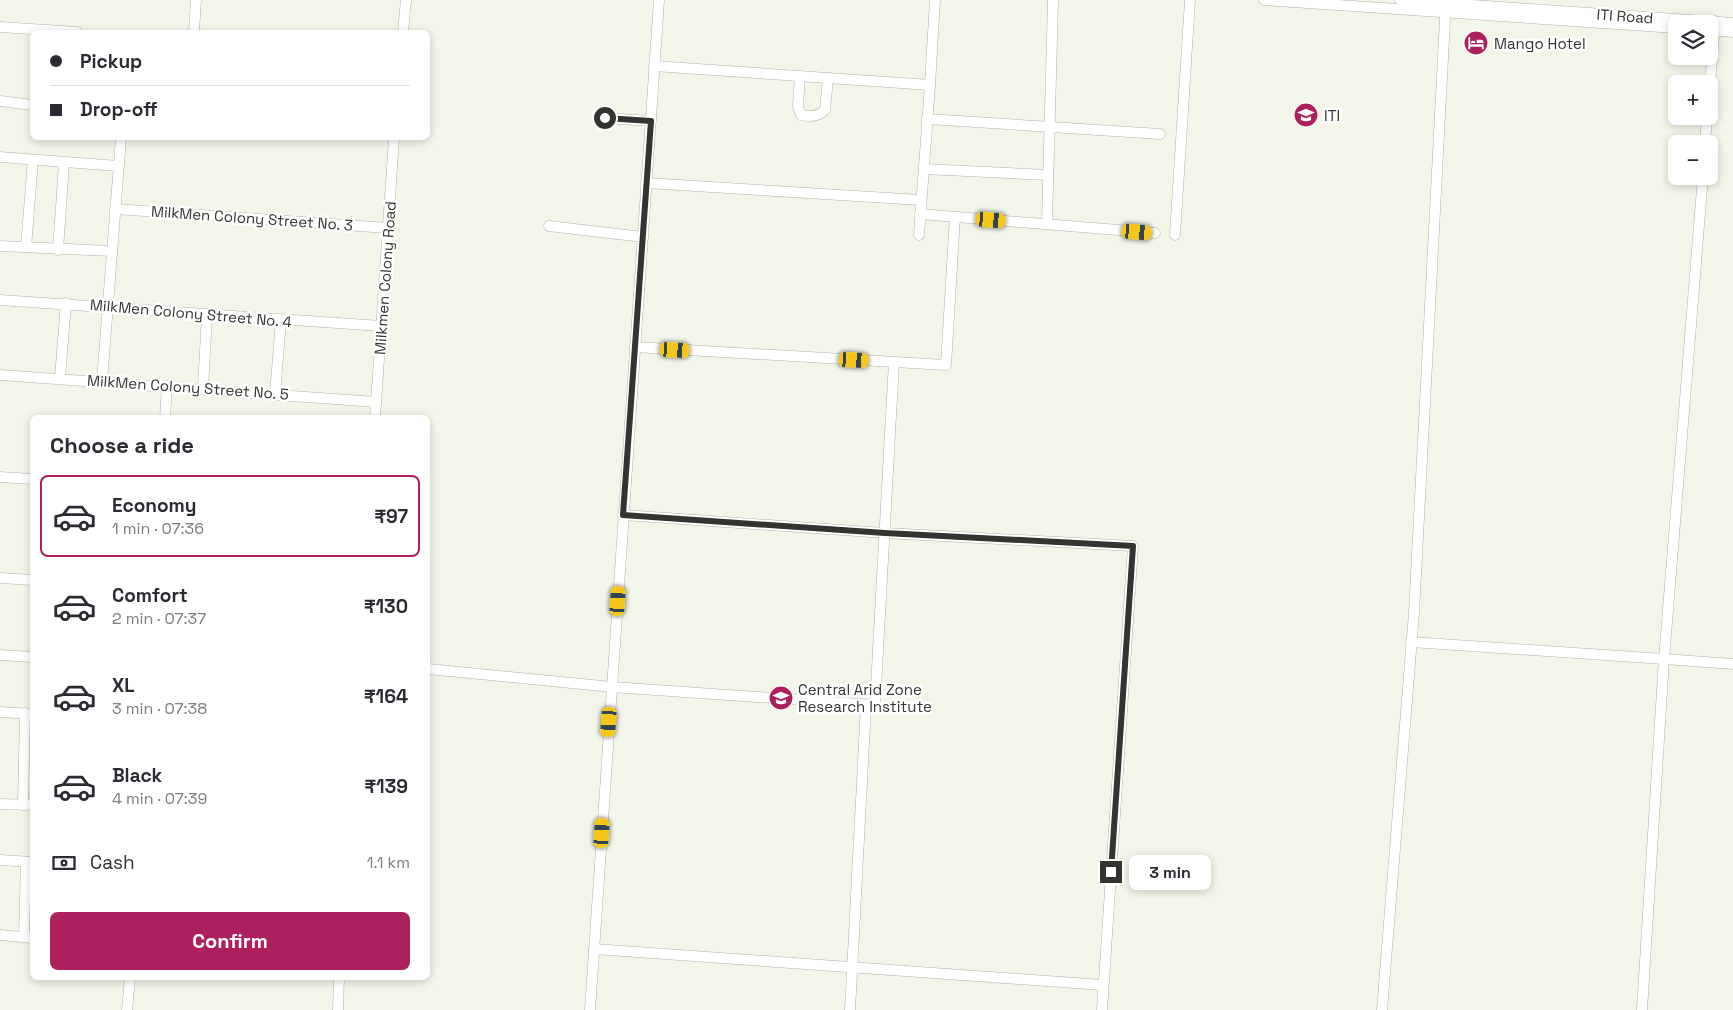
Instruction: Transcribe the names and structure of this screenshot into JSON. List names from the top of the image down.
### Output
{
  "streets": {
    "street": [
      "ITI Road",
      "MilkMen Colony Street No. 3",
      "Milkmen Colony Road",
      "MilkMen Colony Street No. 4",
      "MilkMen Colony Street No. 5"
    ]
  },
  "crossings": [
    ["MilkMen Colony Street No. 3", "Milkmen Colony Road"],
    ["Milkmen Colony Road", "MilkMen Colony Street No. 4"],
    ["Milkmen Colony Road", "MilkMen Colony Street No. 5"]
  ],
  "places": {
    "hotel": ["Mango Hotel"],
    "school or university": ["ITI", "Central Arid Zone Research Institute"]
  },
  "page": {
    "map_buttons": ["+", "−"],
    "banner": ["Pickup", "Drop-off"],
    "heading": "Choose a ride",
    "list": [
      {
        "name": "Economy",
        "note": "1 min · 07:36",
        "value": "₹97"
      },
      {
        "name": "Comfort",
        "note": "2 min · 07:37",
        "value": "₹130"
      },
      {
        "name": "XL",
        "note": "3 min · 07:38",
        "value": "₹164"
      },
      {
        "name": "Black",
        "note": "4 min · 07:39",
        "value": "₹139"
      }
    ],
    "pay": ["Cash", "1.1 km"],
    "bubble": "3 min",
    "buttons": "Confirm"
  }
}
